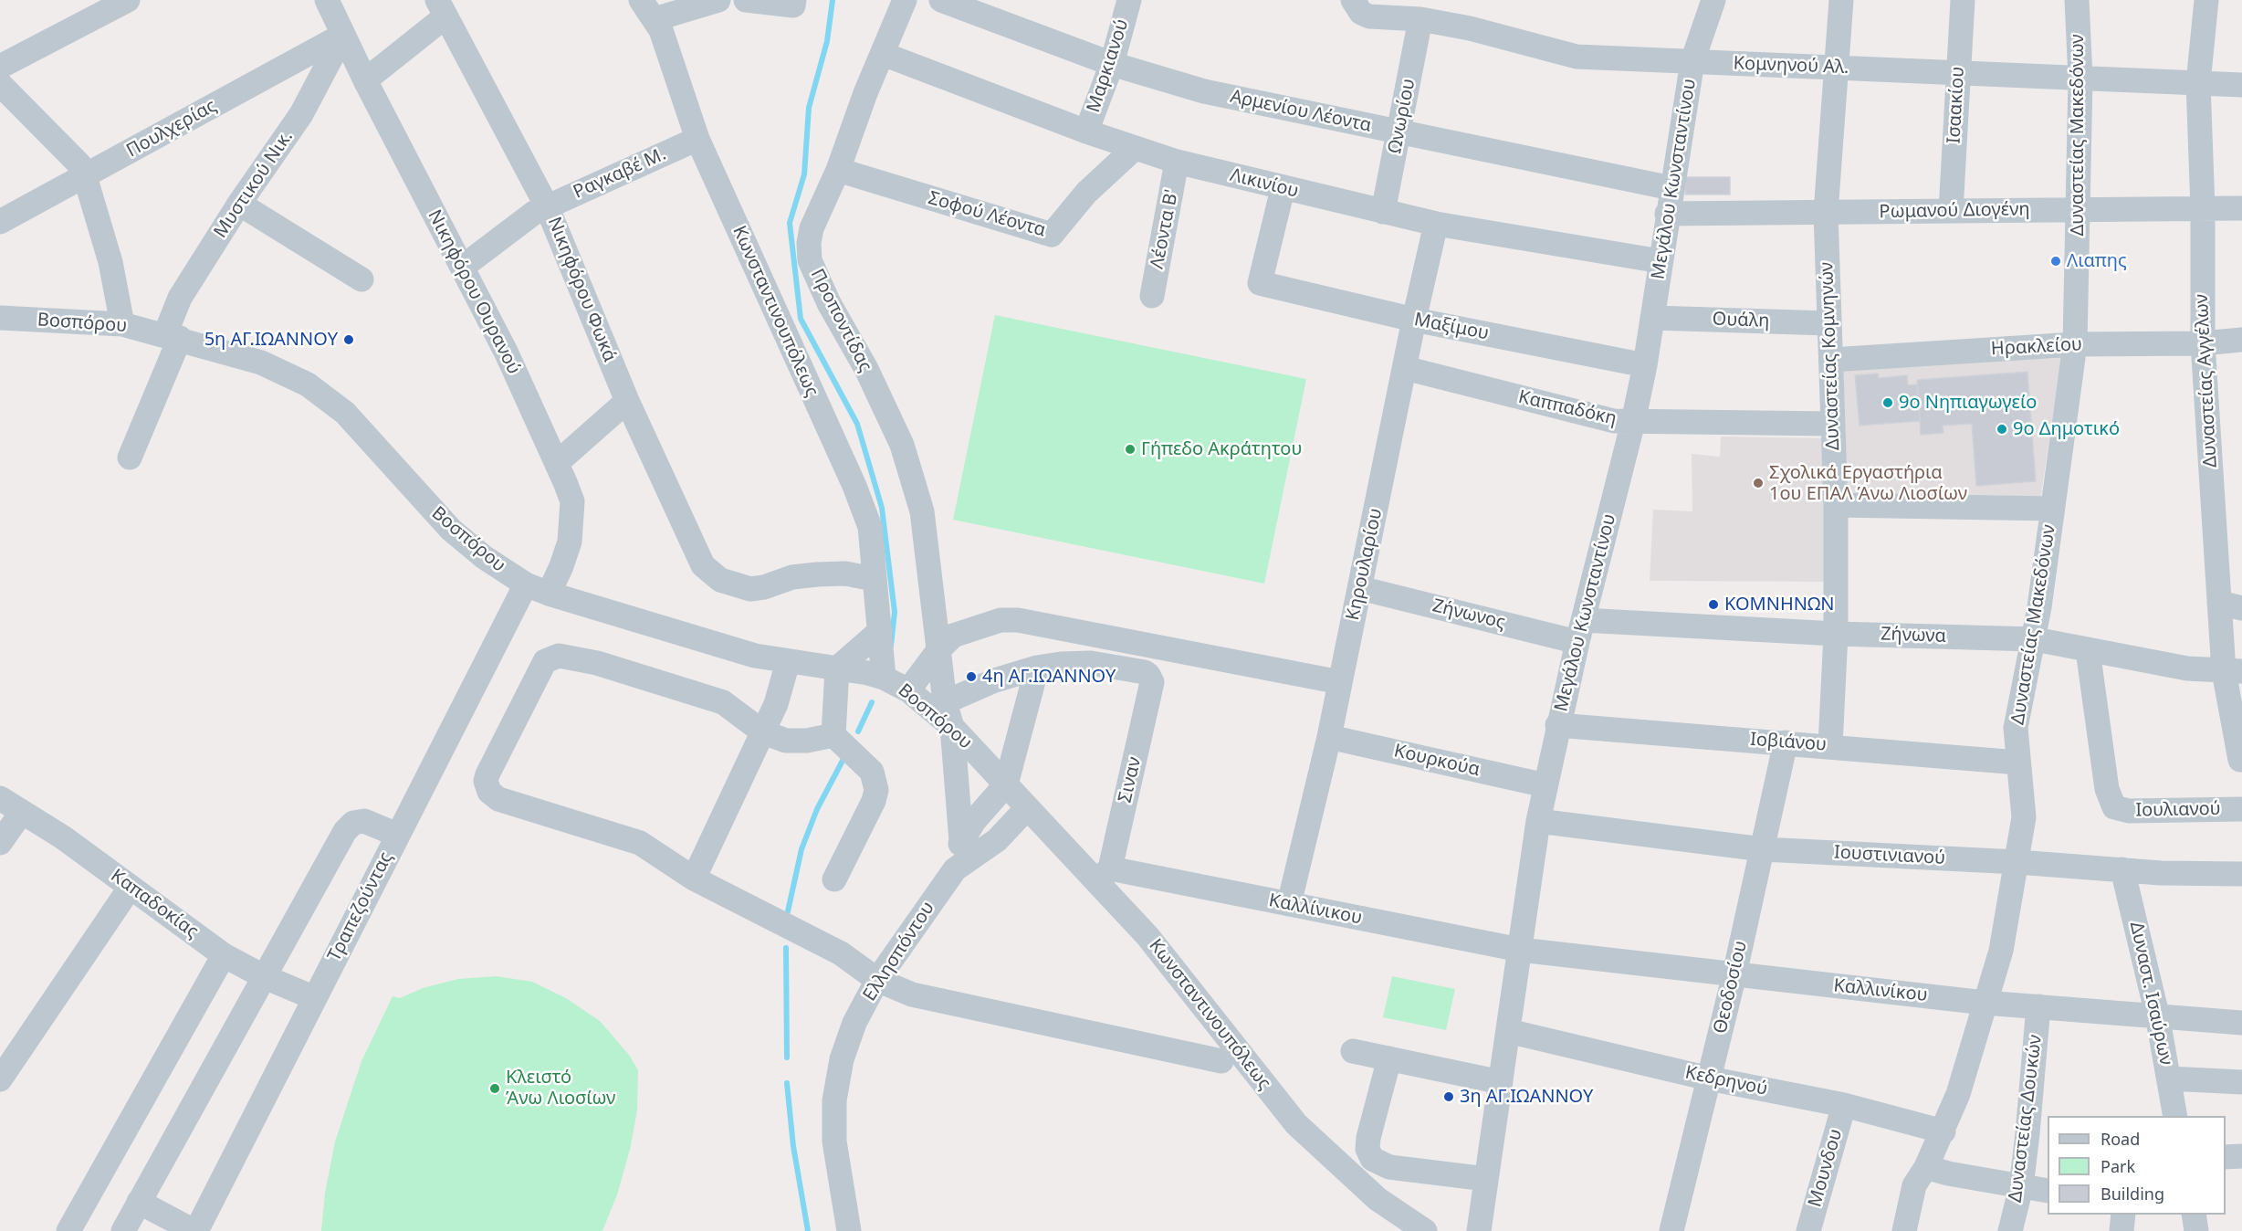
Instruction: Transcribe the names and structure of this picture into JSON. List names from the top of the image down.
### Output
{
  "streets": {
    "street": [
      "Μαρκιανού",
      "Κομνηνού Αλ.",
      "Ισαακίου",
      "Αρμενίου Λέοντα",
      "Ωνωρίου",
      "Πουλχερίας",
      "Δυναστείας Μακεδόνων",
      "Ραγκαβέ Μ.",
      "Μεγάλου Κωνσταντίνου",
      "Λικινίου",
      "Μυστικού Νικ.",
      "Ρωμανού Διογένη",
      "Σοφού Λέοντα",
      "Λέοντα Β'",
      "Νικηφόρου Φωκά",
      "Νικηφόρου Ουρανού",
      "Κωνσταντινουπόλεως",
      "Προποντίδας",
      "Ουάλη",
      "Βοσπόρου",
      "Μαξίμου",
      "Ηρακλείου",
      "Δυναστείας Κομνηνών",
      "Δυναστείας Αγγέλων",
      "Καππαδόκη",
      "Κηρουλαρίου",
      "Ζήνωνος",
      "Ζήνωνα",
      "Ιοβιάνου",
      "Κουρκούα",
      "Σιναν",
      "Ιουλιανού",
      "Ιουστινιανού",
      "Καπαδοκίας",
      "Τραπεζούντας",
      "Καλλίνικου",
      "Ελλησπόντου",
      "Θεοδοσίου",
      "Καλλινίκου",
      "Δυναστ. Ισαύρων",
      "Κεδρηνού",
      "Δυναστείας Δουκών",
      "Μουνδου"
    ]
  },
  "crossings": [
    ["Μαρκιανού", "Αρμενίου Λέοντα"],
    ["Μαρκιανού", "Λικινίου"],
    ["Κομνηνού Αλ.", "Ισαακίου"],
    ["Κομνηνού Αλ.", "Ωνωρίου"],
    ["Κομνηνού Αλ.", "Δυναστείας Μακεδόνων"],
    ["Κομνηνού Αλ.", "Μεγάλου Κωνσταντίνου"],
    ["Κομνηνού Αλ.", "Δυναστείας Κομνηνών"],
    ["Κομνηνού Αλ.", "Δυναστείας Αγγέλων"],
    ["Ισαακίου", "Ρωμανού Διογένη"],
    ["Αρμενίου Λέοντα", "Ωνωρίου"],
    ["Αρμενίου Λέοντα", "Μεγάλου Κωνσταντίνου"],
    ["Ωνωρίου", "Λικινίου"],
    ["Πουλχερίας", "Μυστικού Νικ."],
    ["Πουλχερίας", "Νικηφόρου Ουρανού"],
    ["Δυναστείας Μακεδόνων", "Ρωμανού Διογένη"],
    ["Δυναστείας Μακεδόνων", "Ηρακλείου"],
    ["Δυναστείας Μακεδόνων", "Ζήνωνα"],
    ["Δυναστείας Μακεδόνων", "Ιοβιάνου"],
    ["Δυναστείας Μακεδόνων", "Ιουστινιανού"],
    ["Δυναστείας Μακεδόνων", "Καλλινίκου"],
    ["Δυναστείας Μακεδόνων", "Κεδρηνού"],
    ["Ραγκαβέ Μ.", "Νικηφόρου Φωκά"],
    ["Ραγκαβέ Μ.", "Νικηφόρου Ουρανού"],
    ["Ραγκαβέ Μ.", "Κωνσταντινουπόλεως"],
    ["Μεγάλου Κωνσταντίνου", "Λικινίου"],
    ["Μεγάλου Κωνσταντίνου", "Ρωμανού Διογένη"],
    ["Μεγάλου Κωνσταντίνου", "Ουάλη"],
    ["Μεγάλου Κωνσταντίνου", "Μαξίμου"],
    ["Μεγάλου Κωνσταντίνου", "Καππαδόκη"],
    ["Μεγάλου Κωνσταντίνου", "Ζήνωνος"],
    ["Μεγάλου Κωνσταντίνου", "Ζήνωνα"],
    ["Μεγάλου Κωνσταντίνου", "Ιοβιάνου"],
    ["Μεγάλου Κωνσταντίνου", "Κουρκούα"],
    ["Μεγάλου Κωνσταντίνου", "Ιουστινιανού"],
    ["Μεγάλου Κωνσταντίνου", "Καλλίνικου"],
    ["Μεγάλου Κωνσταντίνου", "Καλλινίκου"],
    ["Μεγάλου Κωνσταντίνου", "Κεδρηνού"],
    ["Λικινίου", "Σοφού Λέοντα"],
    ["Λικινίου", "Λέοντα Β'"],
    ["Λικινίου", "Προποντίδας"],
    ["Λικινίου", "Μαξίμου"],
    ["Λικινίου", "Κηρουλαρίου"],
    ["Μυστικού Νικ.", "Νικηφόρου Ουρανού"],
    ["Μυστικού Νικ.", "Βοσπόρου"],
    ["Ρωμανού Διογένη", "Δυναστείας Κομνηνών"],
    ["Ρωμανού Διογένη", "Δυναστείας Αγγέλων"],
    ["Σοφού Λέοντα", "Προποντίδας"],
    ["Νικηφόρου Φωκά", "Κωνσταντινουπόλεως"],
    ["Νικηφόρου Ουρανού", "Βοσπόρου"],
    ["Κωνσταντινουπόλεως", "Βοσπόρου"],
    ["Κωνσταντινουπόλεως", "Σιναν"],
    ["Κωνσταντινουπόλεως", "Καλλίνικου"],
    ["Κωνσταντινουπόλεως", "Ελλησπόντου"],
    ["Προποντίδας", "Βοσπόρου"],
    ["Ουάλη", "Δυναστείας Κομνηνών"],
    ["Βοσπόρου", "Τραπεζούντας"],
    ["Βοσπόρου", "Ελλησπόντου"],
    ["Μαξίμου", "Κηρουλαρίου"],
    ["Ηρακλείου", "Δυναστείας Κομνηνών"],
    ["Ηρακλείου", "Δυναστείας Αγγέλων"],
    ["Δυναστείας Κομνηνών", "Καππαδόκη"],
    ["Δυναστείας Κομνηνών", "Ζήνωνα"],
    ["Δυναστείας Κομνηνών", "Ιοβιάνου"],
    ["Δυναστείας Αγγέλων", "Ζήνωνα"],
    ["Καππαδόκη", "Κηρουλαρίου"],
    ["Κηρουλαρίου", "Ζήνωνος"],
    ["Κηρουλαρίου", "Κουρκούα"],
    ["Κηρουλαρίου", "Καλλίνικου"],
    ["Ζήνωνος", "Ζήνωνα"],
    ["Ζήνωνα", "Ιουλιανού"],
    ["Ιοβιάνου", "Θεοδοσίου"],
    ["Σιναν", "Καλλίνικου"],
    ["Ιουστινιανού", "Θεοδοσίου"],
    ["Ιουστινιανού", "Δυναστ. Ισαύρων"],
    ["Καπαδοκίας", "Τραπεζούντας"],
    ["Καλλίνικου", "Καλλινίκου"],
    ["Θεοδοσίου", "Καλλινίκου"],
    ["Θεοδοσίου", "Κεδρηνού"],
    ["Καλλινίκου", "Δυναστ. Ισαύρων"],
    ["Καλλινίκου", "Δυναστείας Δουκών"],
    ["Κεδρηνού", "Μουνδου"]
  ],
  "places": [
    "Λιαπης",
    "5η ΑΓ.ΙΩΑΝΝΟΥ",
    "9ο Νηπιαγωγείο",
    "9ο Δημοτικό",
    "Γήπεδο Ακράτητου",
    "Σχολικά Εργαστήρια 1ου ΕΠΑΛ Άνω Λιοσίων",
    "ΚΟΜΝΗΝΩΝ",
    "4η ΑΓ.ΙΩΑΝΝΟΥ",
    "Κλειστό Άνω Λιοσίων",
    "3η ΑΓ.ΙΩΑΝΝΟΥ"
  ],
  "legend": ["Road", "Park", "Building"]
}
